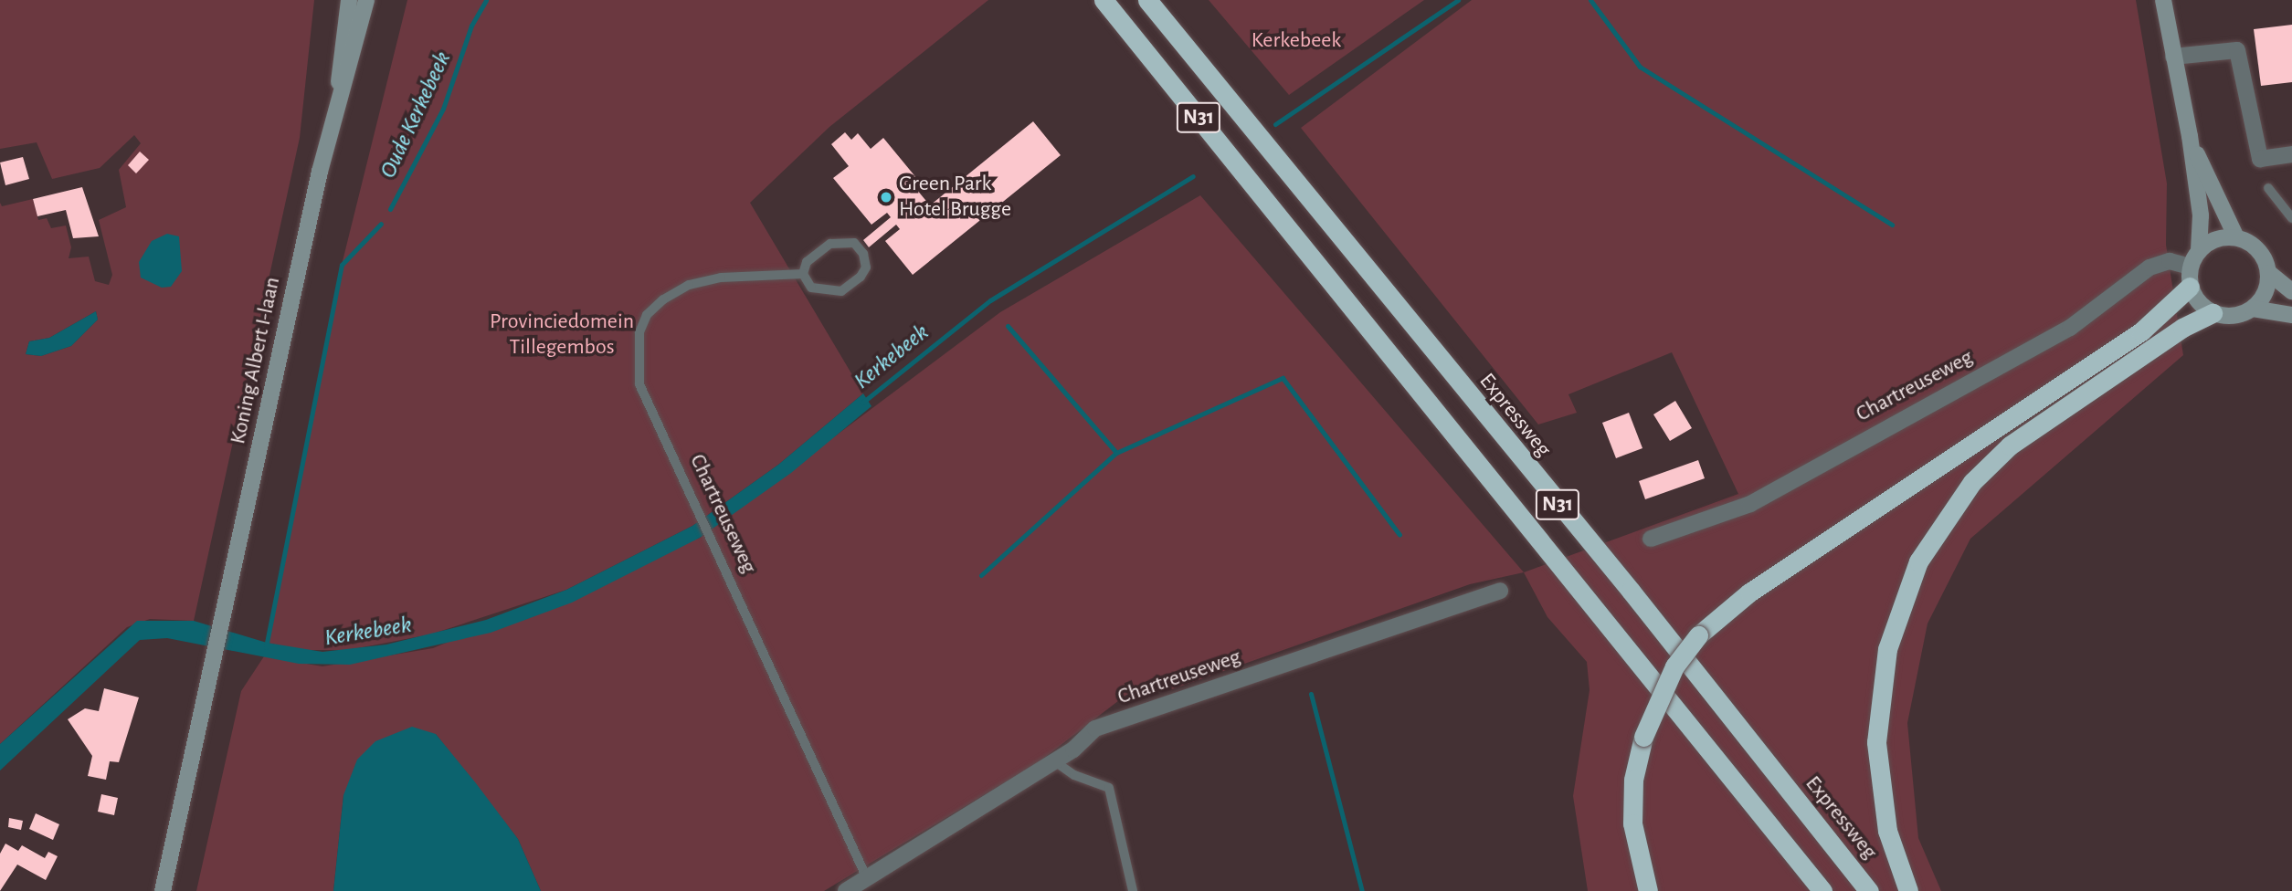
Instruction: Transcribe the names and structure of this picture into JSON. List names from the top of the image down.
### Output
{
  "streets": {
    "highway": ["N31", "Expressweg"],
    "main road": ["Koning Albert I-laan"],
    "street": ["Chartreuseweg"]
  },
  "water": ["Oude Kerkebeek", "Kerkebeek"],
  "parks": ["Kerkebeek", "Provinciedomein Tillegembos"],
  "places": ["Green Park Hotel Brugge"]
}
